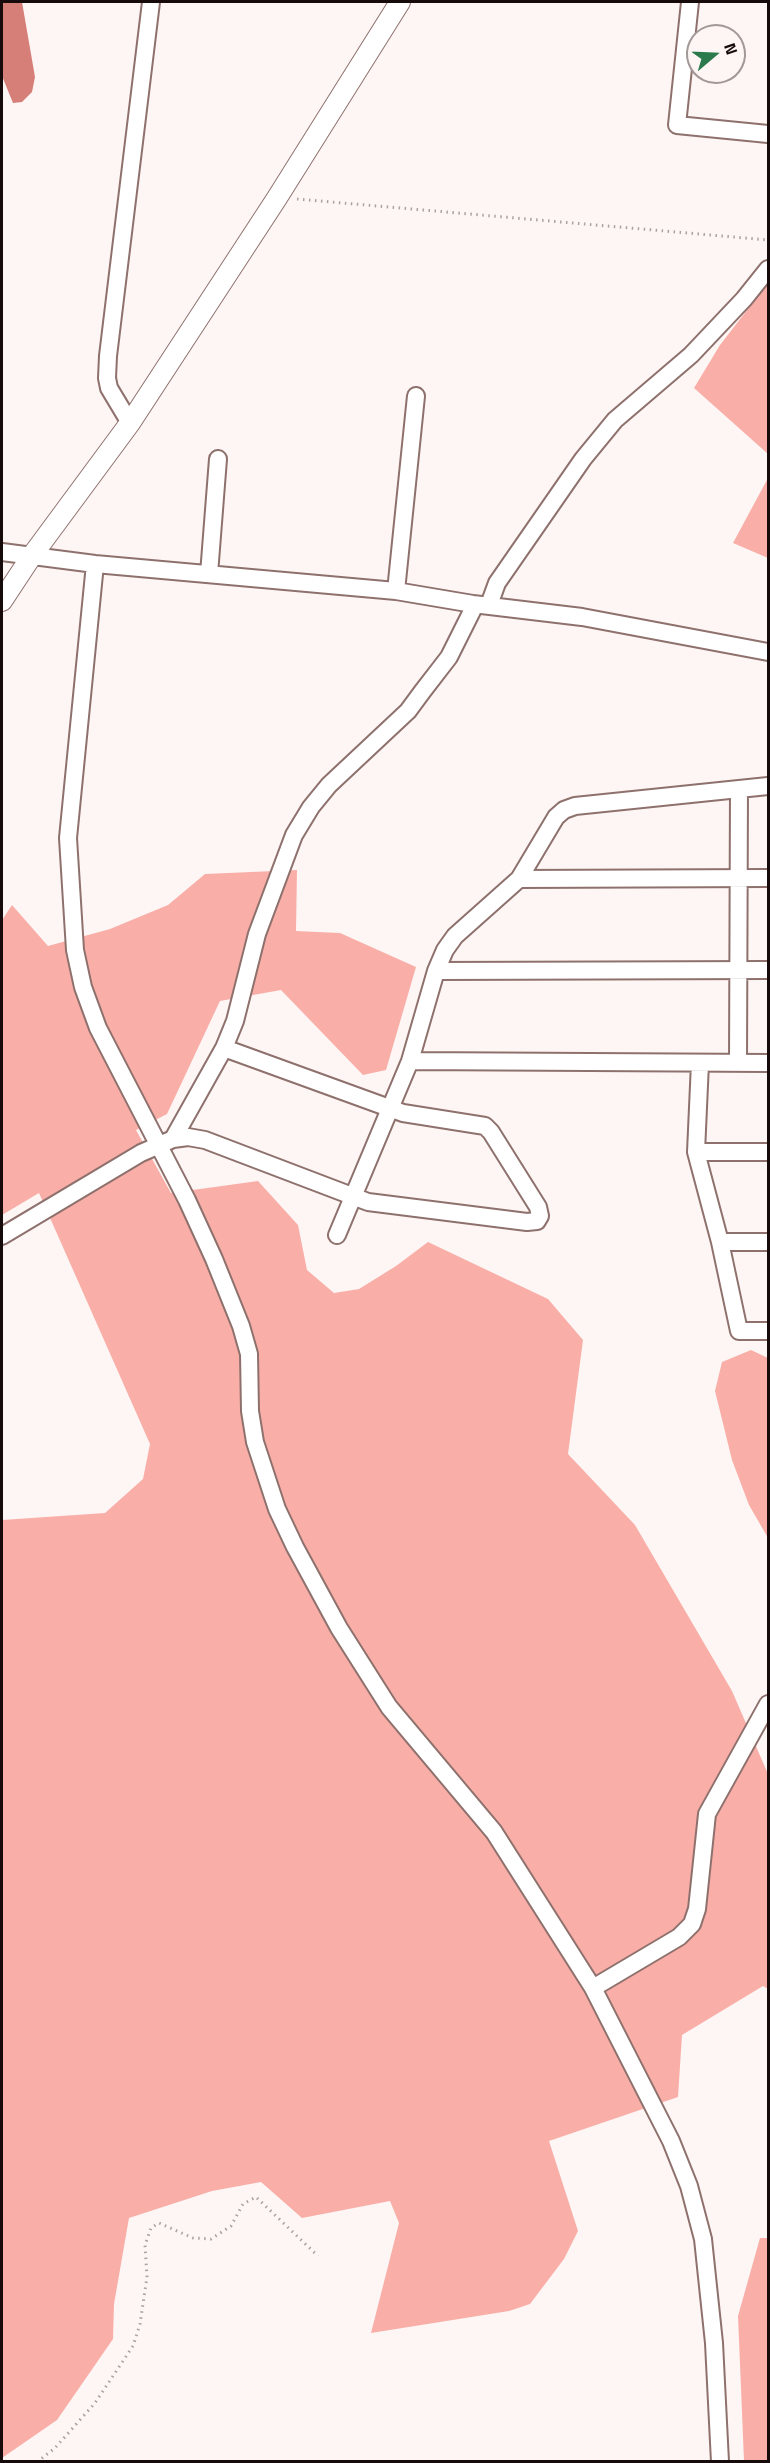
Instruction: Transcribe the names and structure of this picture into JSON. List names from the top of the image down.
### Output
{
  "north": "right"
}
